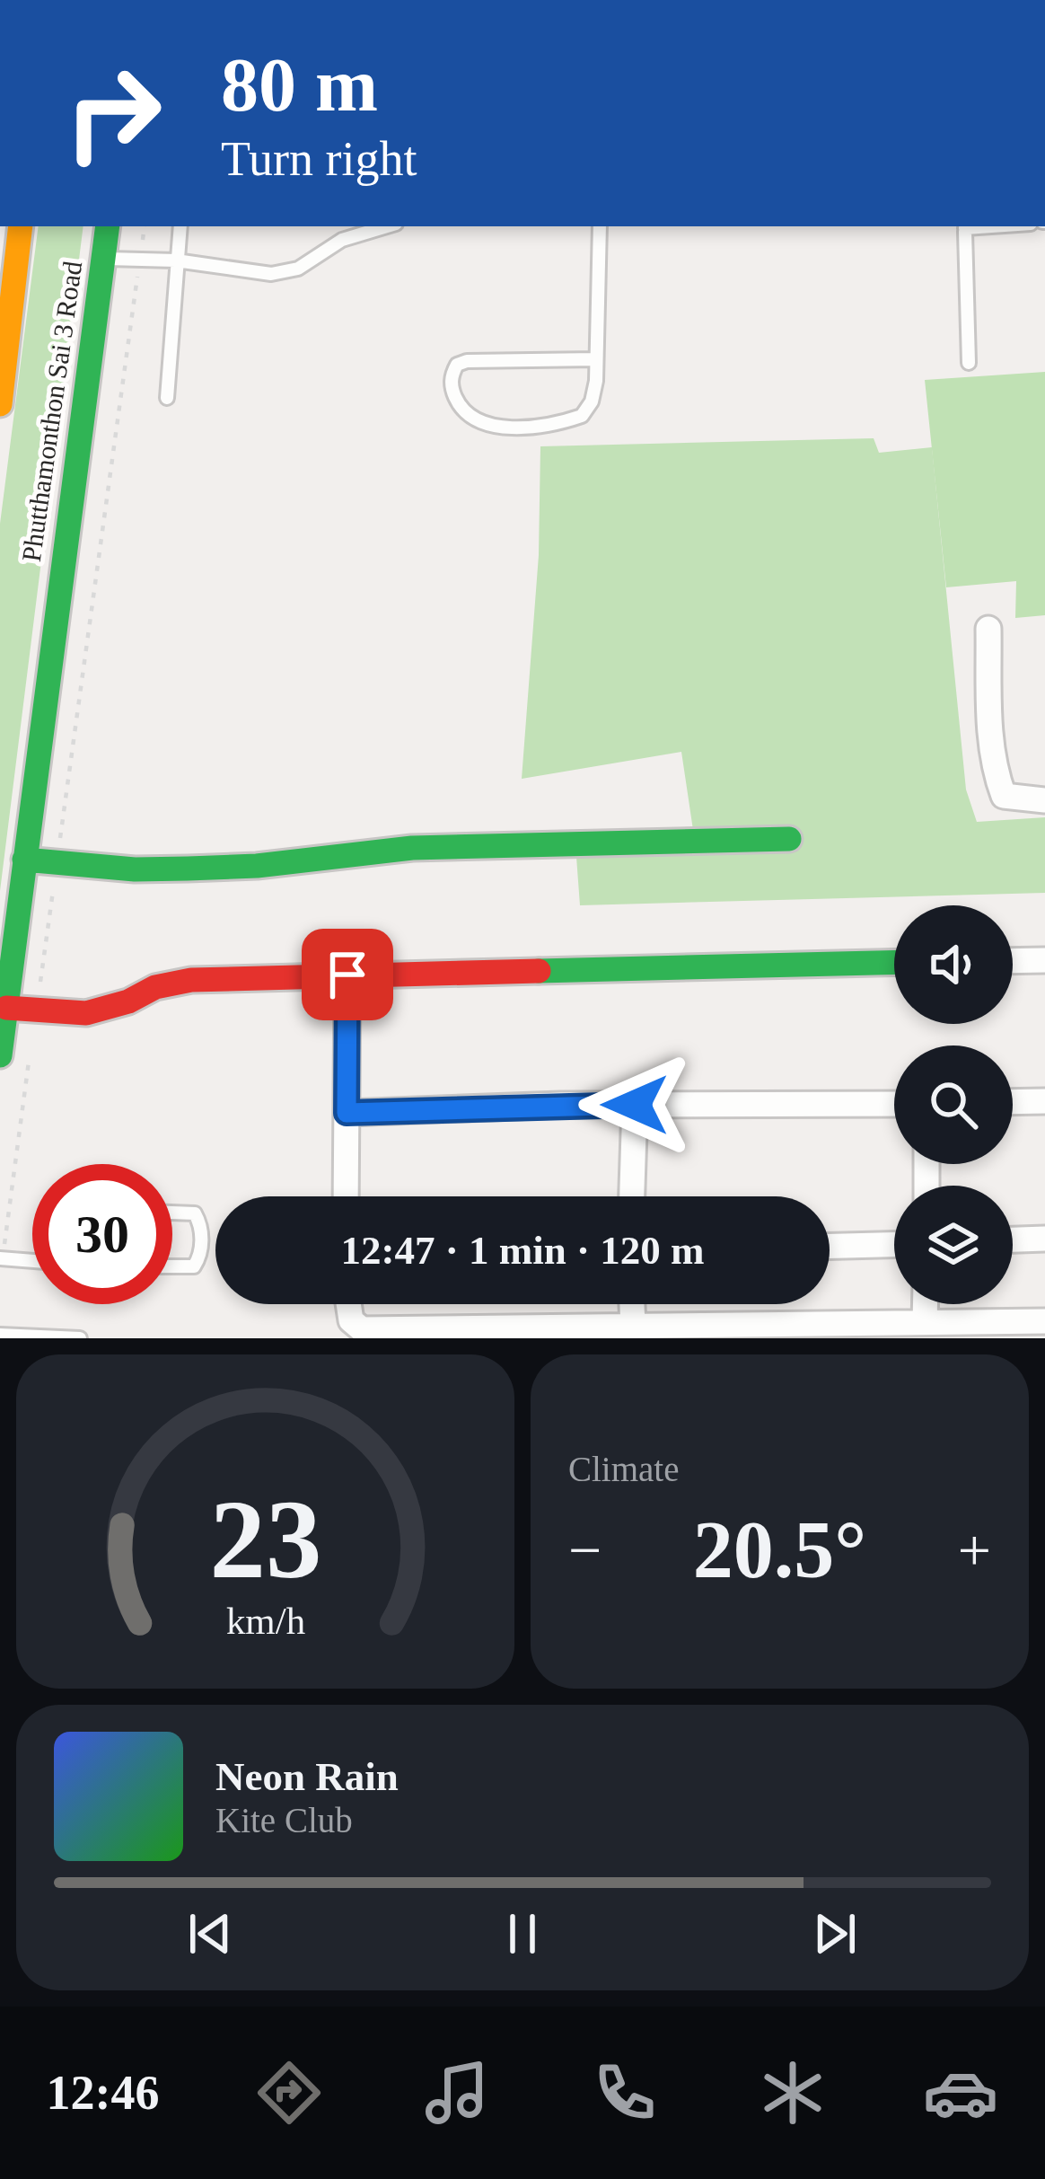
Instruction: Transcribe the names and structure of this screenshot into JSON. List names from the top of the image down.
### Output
{
  "streets": {
    "street": ["Phutthamonthon Sai 3 Road"]
  },
  "page": {
    "turn": ["80 m", "Turn right"],
    "limit": "30",
    "trip": "12:47 · 1 min · 120 m",
    "tile": "Climate",
    "heat": ["−", "20.5°", "+"],
    "song": ["Neon Rain", "Kite Club"],
    "tabs": "12:46",
    "gauge": ["23", "km/h"]
  }
}
